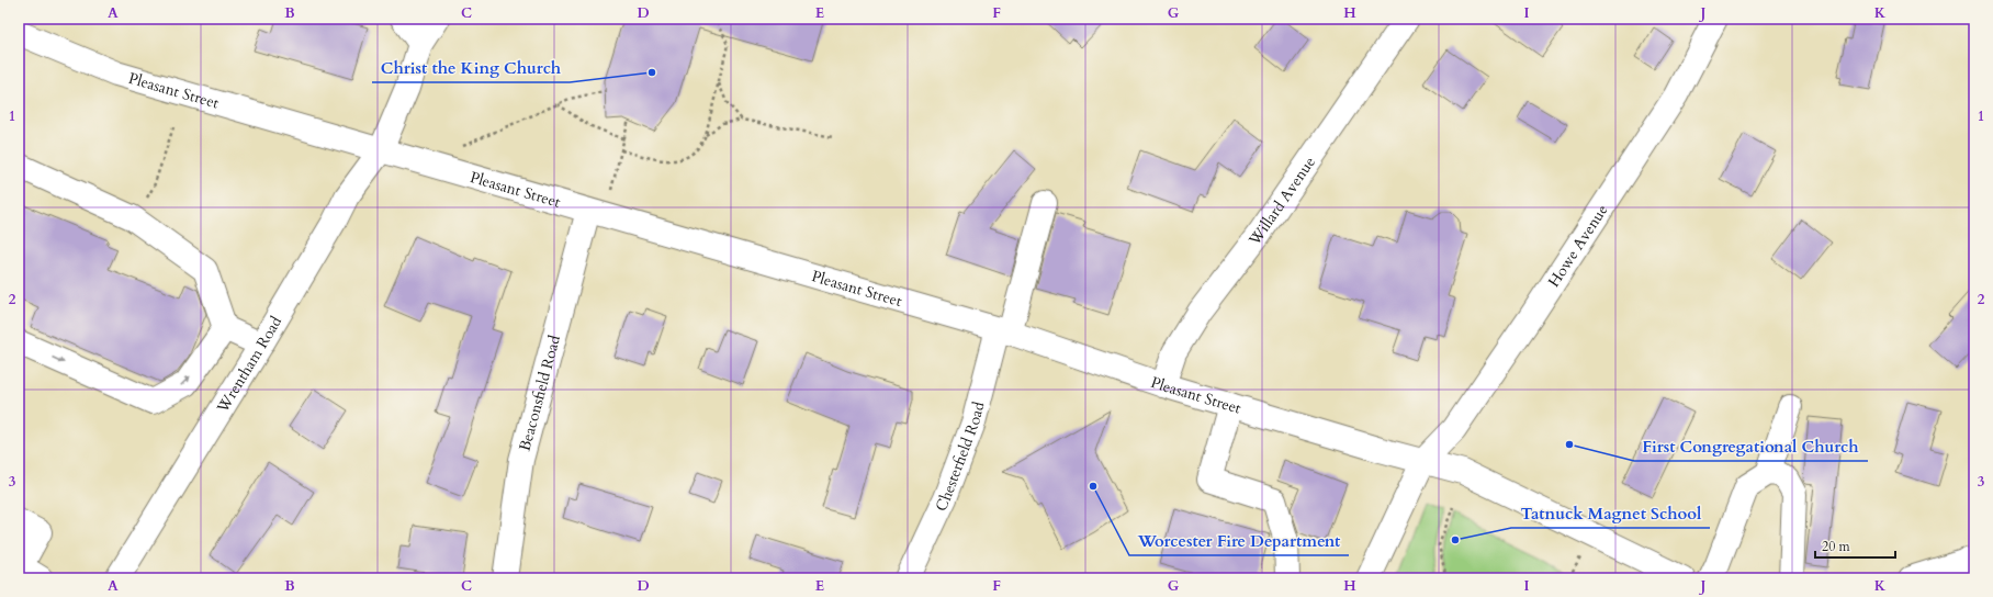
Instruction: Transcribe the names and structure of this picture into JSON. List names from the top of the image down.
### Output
{
  "streets": {
    "street": [
      "Pleasant Street",
      "Willard Avenue",
      "Howe Avenue",
      "Wrentham Road",
      "Beaconsfield Road",
      "Chesterfield Road"
    ]
  },
  "crossings": [
    ["Pleasant Street", "Willard Avenue"],
    ["Pleasant Street", "Howe Avenue"],
    ["Pleasant Street", "Wrentham Road"],
    ["Pleasant Street", "Beaconsfield Road"],
    ["Pleasant Street", "Chesterfield Road"]
  ],
  "places": [
    "Christ the King Church",
    "First Congregational Church",
    "Worcester Fire Department",
    "Tatnuck Magnet School"
  ],
  "scale_bar": "20 m",
  "grid": {
    "columns": [
      "A",
      "B",
      "C",
      "D",
      "E",
      "F",
      "G",
      "H",
      "I",
      "J",
      "K"
    ],
    "rows": ["1", "2", "3"]
  }
}
